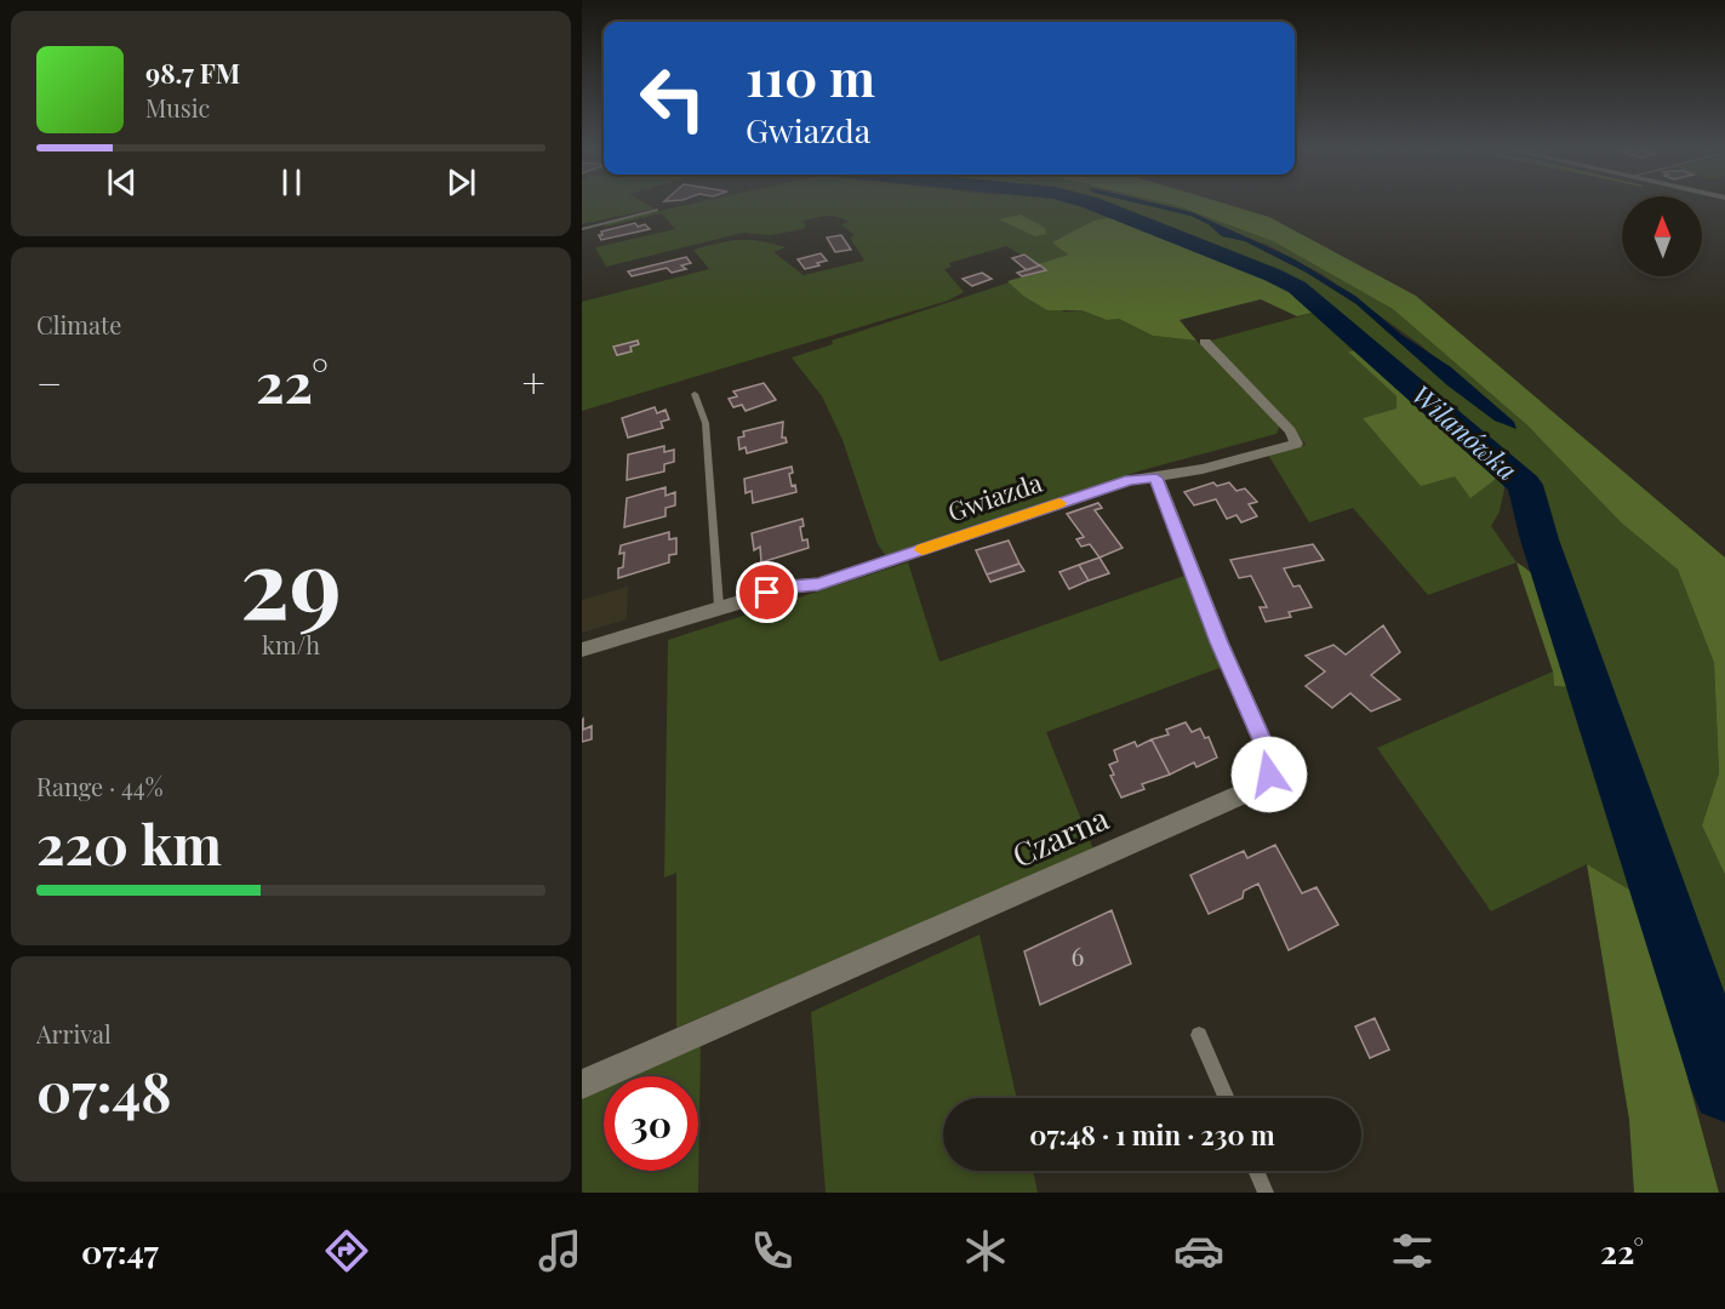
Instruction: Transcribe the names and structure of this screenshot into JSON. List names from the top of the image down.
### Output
{
  "streets": {
    "street": ["Gwiazda", "Czarna"]
  },
  "crossings": [
    ["Gwiazda", "Czarna"]
  ],
  "water": ["Wilanówka"],
  "house_numbers": ["6"],
  "north": "top",
  "page": {
    "turn": ["110 m", "Gwiazda"],
    "song": ["98.7 FM", "Music"],
    "tile": [
      "Climate",
      ["29", "km/h"],
      ["Range · 44%", "220 km"],
      ["Arrival", "07:48"]
    ],
    "heat": ["−", "22°", "+"],
    "limit": "30",
    "trip": "07:48 · 1 min · 230 m",
    "tabs": ["07:47", "22°"]
  }
}
